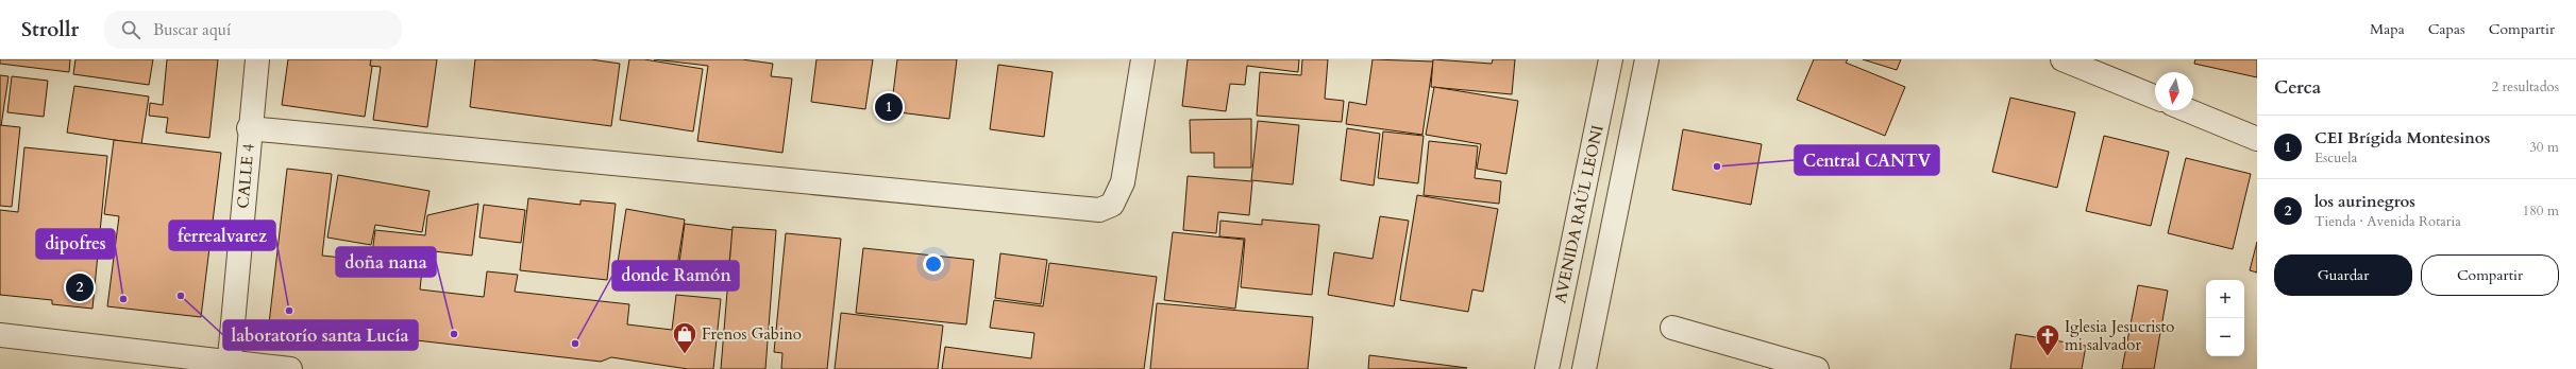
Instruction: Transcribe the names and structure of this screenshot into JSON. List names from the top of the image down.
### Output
{
  "streets": {
    "street": ["CALLE 4", "AVENIDA RAÚL LEONI"]
  },
  "places": {
    "other": [
      "Central CANTV",
      "laboratorío santa Lucía",
      "dipofres",
      "ferrealvarez",
      "doña nana",
      "donde Ramón"
    ],
    "shop": ["Frenos Gabino"],
    "church": ["Iglesia Jesucristo mi salvador"]
  },
  "north": "bottom",
  "page": {
    "header": "Strollr",
    "search": "Buscar aquí",
    "nav": ["Mapa", "Capas", "Compartir"],
    "heading": ["Cerca", "2 resultados"],
    "pins": ["1", "2"],
    "list": [
      {
        "mark": "1",
        "name": "CEI Brígida Montesinos",
        "note": "Escuela",
        "value": "30 m"
      },
      {
        "mark": "2",
        "name": "los aurinegros",
        "note": "Tienda · Avenida Rotaria",
        "value": "180 m"
      }
    ],
    "buttons": ["Guardar", "Compartir"],
    "map_buttons": ["+", "−"]
  }
}
